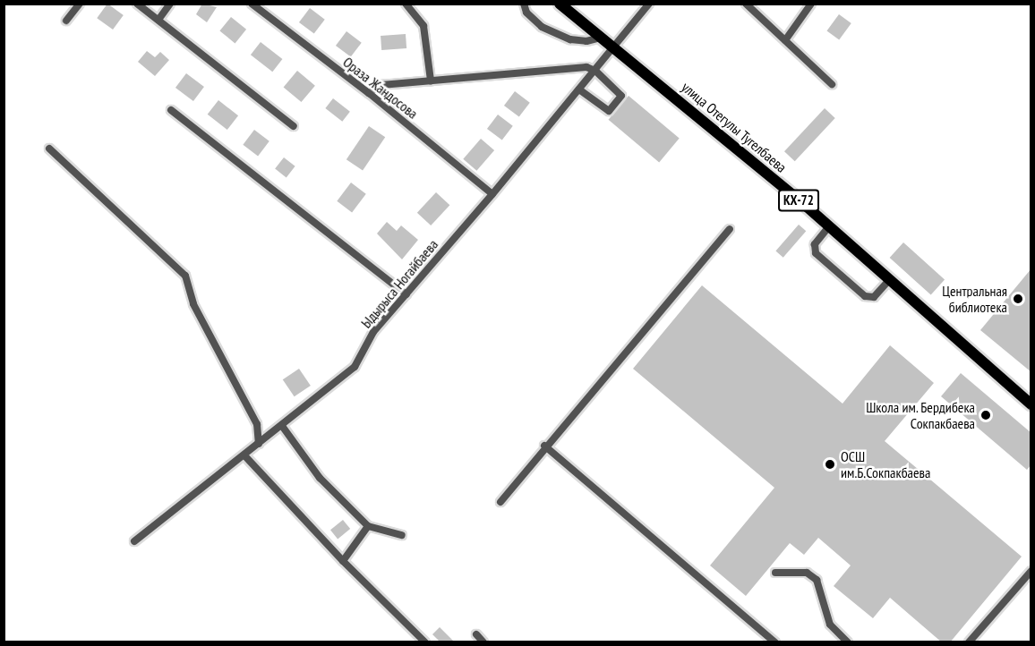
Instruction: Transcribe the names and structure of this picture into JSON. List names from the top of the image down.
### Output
{
  "streets": {
    "main road": ["улица Отегулы Тугелбаева", "КХ-72"],
    "street": ["Ораза Жандосова", "Ыдырыса Ногайбаева"]
  },
  "crossings": [
    ["Ораза Жандосова", "Ыдырыса Ногайбаева"],
    ["улица Отегулы Тугелбаева", "Ыдырыса Ногайбаева"]
  ],
  "places": ["Центральная библиотека", "Школа им. Бердибека Сокпакбаева", "ОСШ им.Б.Сокпакбаева"]
}
